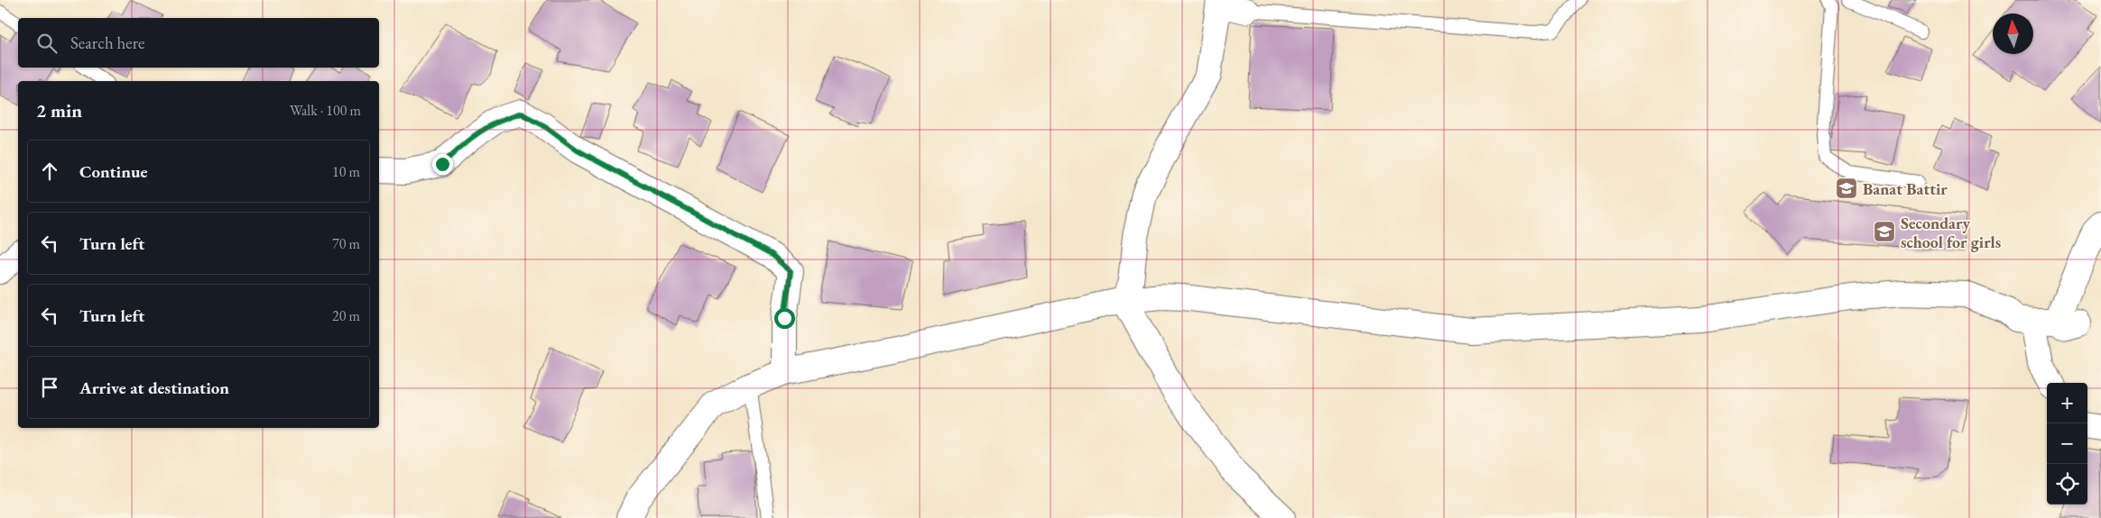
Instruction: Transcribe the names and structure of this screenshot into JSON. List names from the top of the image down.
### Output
{
  "places": {
    "school or university": ["Banat Battir", "Secondary school for girls"]
  },
  "north": "top",
  "page": {
    "search": "Search here",
    "heading": ["2 min", "Walk · 100 m"],
    "list": [
      ["Continue", "10 m"],
      ["Turn left", "70 m"],
      ["Turn left", "20 m"],
      "Arrive at destination"
    ],
    "map_buttons": ["+", "−"]
  }
}
